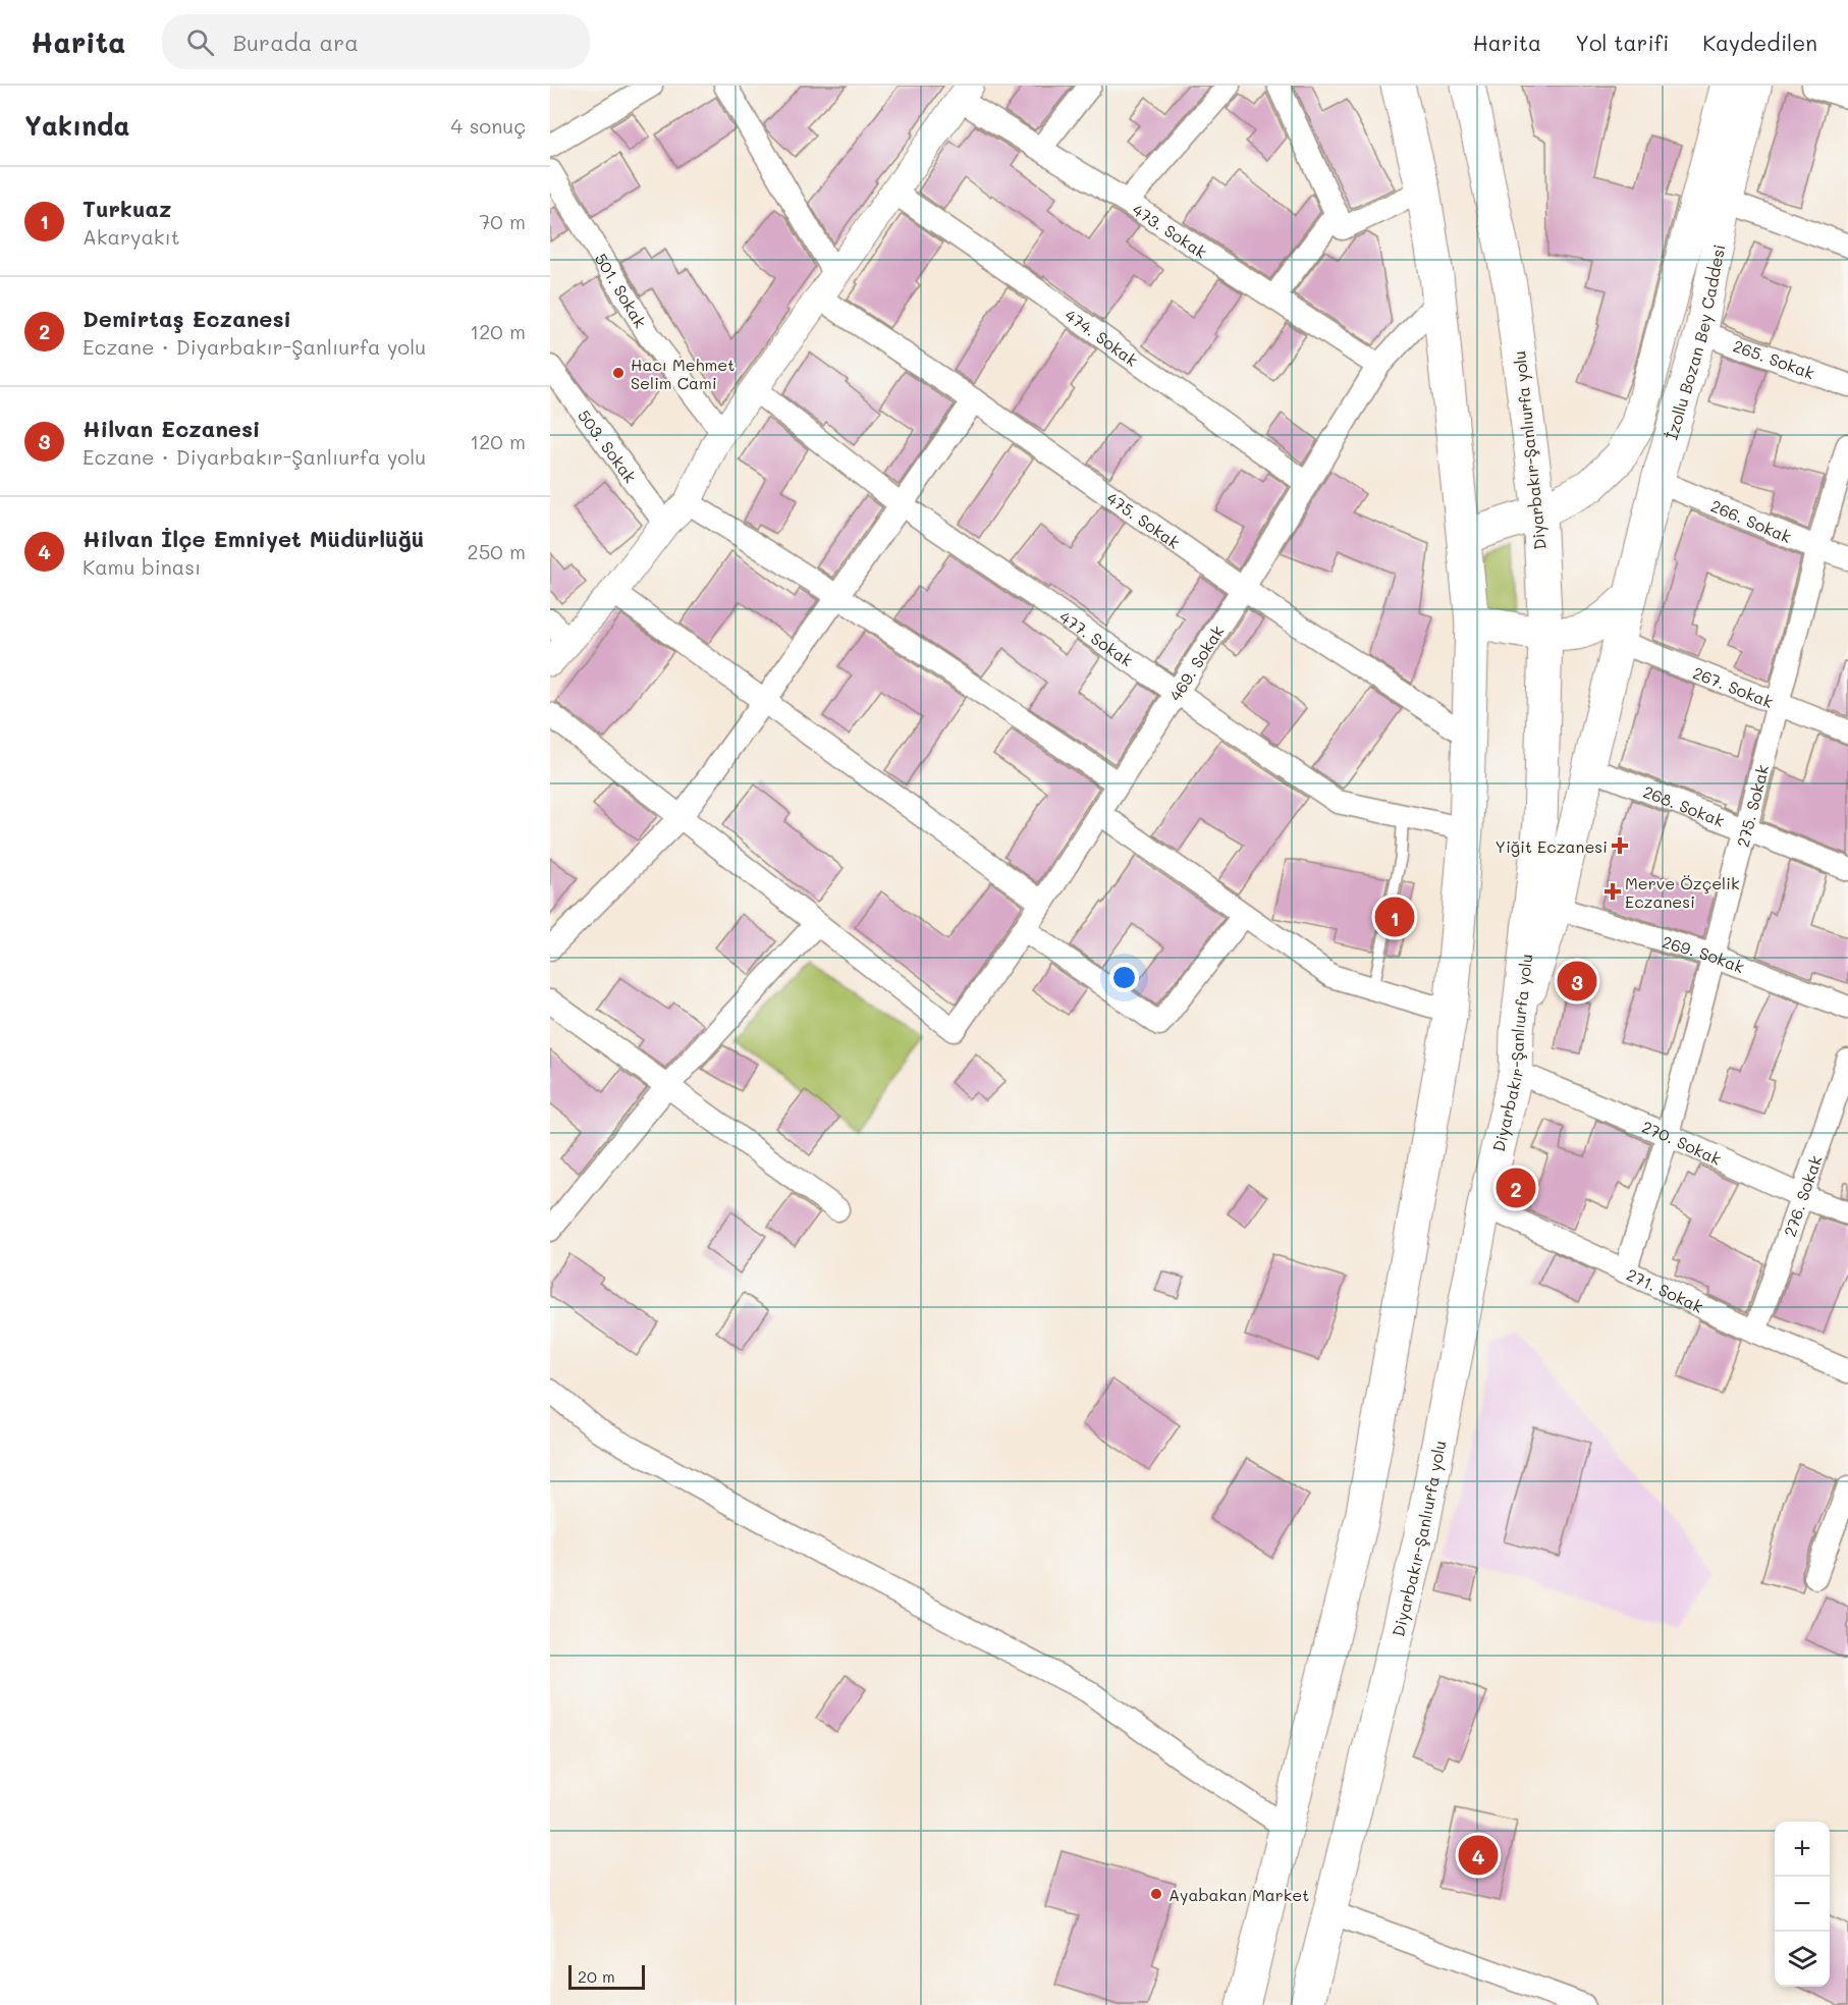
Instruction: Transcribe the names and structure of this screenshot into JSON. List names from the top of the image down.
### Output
{
  "streets": {
    "highway": ["Diyarbakır-Şanlıurfa yolu"],
    "main road": ["İzollu Bozan Bey Caddesi"],
    "street": [
      "473. Sokak",
      "501. Sokak",
      "474. Sokak",
      "265. Sokak",
      "503. Sokak",
      "475. Sokak",
      "266. Sokak",
      "477. Sokak",
      "469. Sokak",
      "267. Sokak",
      "268. Sokak",
      "275. Sokak",
      "269. Sokak",
      "270. Sokak",
      "276. Sokak",
      "271. Sokak"
    ]
  },
  "crossings": [
    ["473. Sokak", "469. Sokak"],
    ["474. Sokak", "469. Sokak"],
    ["İzollu Bozan Bey Caddesi", "265. Sokak"],
    ["İzollu Bozan Bey Caddesi", "Diyarbakır-Şanlıurfa yolu"],
    ["İzollu Bozan Bey Caddesi", "266. Sokak"],
    ["İzollu Bozan Bey Caddesi", "267. Sokak"],
    ["İzollu Bozan Bey Caddesi", "268. Sokak"],
    ["İzollu Bozan Bey Caddesi", "269. Sokak"],
    ["Diyarbakır-Şanlıurfa yolu", "270. Sokak"],
    ["Diyarbakır-Şanlıurfa yolu", "271. Sokak"],
    ["475. Sokak", "469. Sokak"],
    ["266. Sokak", "275. Sokak"],
    ["477. Sokak", "469. Sokak"],
    ["267. Sokak", "275. Sokak"],
    ["268. Sokak", "275. Sokak"],
    ["275. Sokak", "269. Sokak"],
    ["275. Sokak", "270. Sokak"],
    ["275. Sokak", "271. Sokak"],
    ["270. Sokak", "276. Sokak"],
    ["276. Sokak", "271. Sokak"]
  ],
  "places": {
    "other": ["Hacı Mehmet Selim Cami", "Ayabakan Market"],
    "health": ["Yiğit Eczanesi", "Merve Özçelik Eczanesi"]
  },
  "scale_bar": "20 m",
  "page": {
    "header": "Harita",
    "search": "Burada ara",
    "nav": ["Harita", "Yol tarifi", "Kaydedilen"],
    "heading": ["Yakında", "4 sonuç"],
    "list": [
      {
        "mark": "1",
        "name": "Turkuaz",
        "note": "Akaryakıt",
        "value": "70 m"
      },
      {
        "mark": "2",
        "name": "Demirtaş Eczanesi",
        "note": "Eczane · Diyarbakır-Şanlıurfa yolu",
        "value": "120 m"
      },
      {
        "mark": "3",
        "name": "Hilvan Eczanesi",
        "note": "Eczane · Diyarbakır-Şanlıurfa yolu",
        "value": "120 m"
      },
      {
        "mark": "4",
        "name": "Hilvan İlçe Emniyet Müdürlüğü",
        "note": "Kamu binası",
        "value": "250 m"
      }
    ],
    "pins": [
      "1",
      "3",
      "2",
      "4"
    ],
    "map_buttons": ["+", "−"],
    "scale": "20 m"
  }
}
